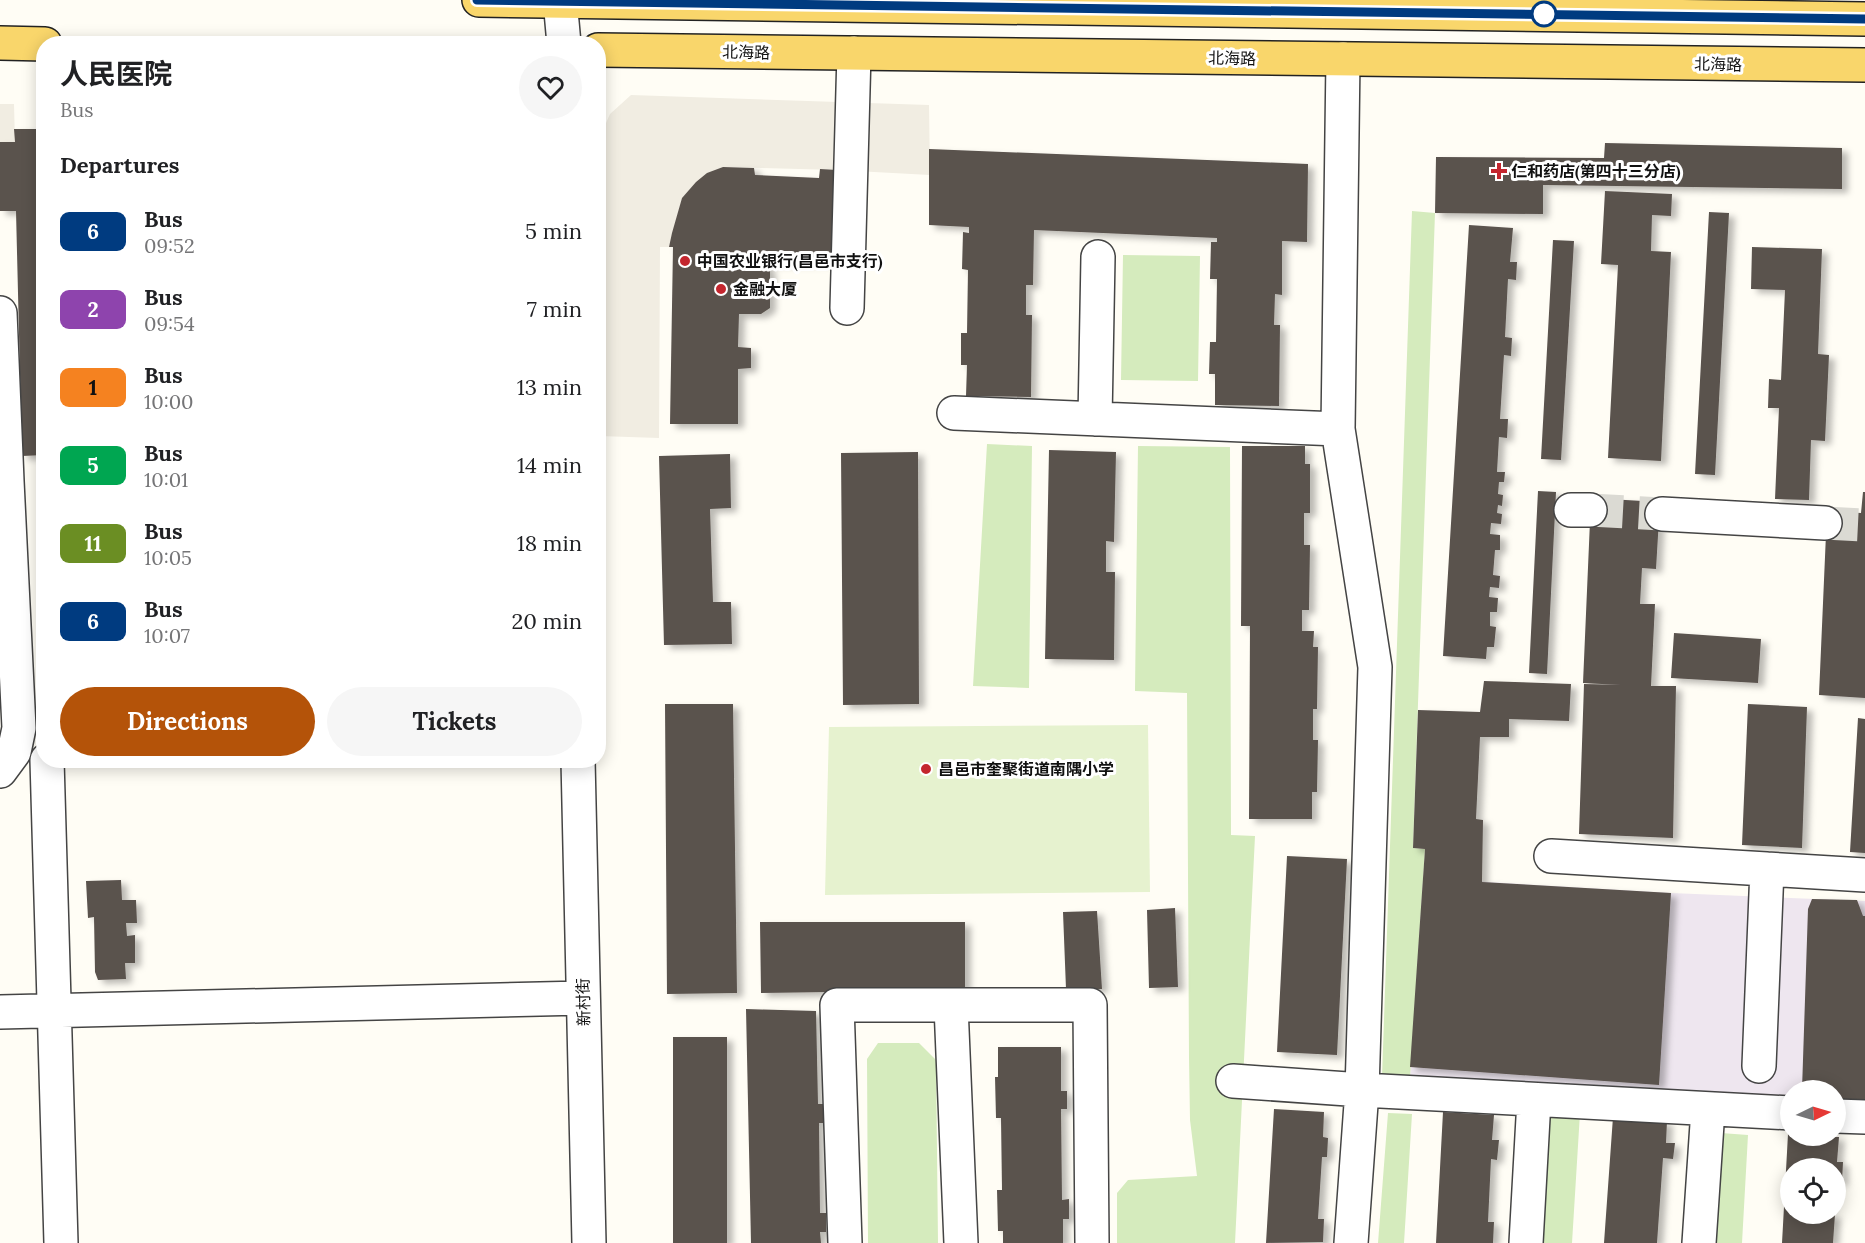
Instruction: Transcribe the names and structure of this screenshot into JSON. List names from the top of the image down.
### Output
{
  "streets": {
    "main road": ["北海路"],
    "street": ["新村街"]
  },
  "places": {
    "health": ["仁和药店(第四十三分店)"],
    "other": ["中国农业银行(昌邑市支行)", "金融大厦", "昌邑市奎聚街道南隅小学"]
  },
  "lines": ["bus line 6"],
  "north": "right",
  "page": {
    "heading": [
      ["人民医院", "Bus"],
      "Departures"
    ],
    "list": [
      {
        "mark": "6",
        "name": "Bus",
        "note": "09:52",
        "value": "5 min"
      },
      {
        "mark": "2",
        "name": "Bus",
        "note": "09:54",
        "value": "7 min"
      },
      {
        "mark": "1",
        "name": "Bus",
        "note": "10:00",
        "value": "13 min"
      },
      {
        "mark": "5",
        "name": "Bus",
        "note": "10:01",
        "value": "14 min"
      },
      {
        "mark": "11",
        "name": "Bus",
        "note": "10:05",
        "value": "18 min"
      },
      {
        "mark": "6",
        "name": "Bus",
        "note": "10:07",
        "value": "20 min"
      }
    ],
    "buttons": ["Directions", "Tickets"]
  }
}
